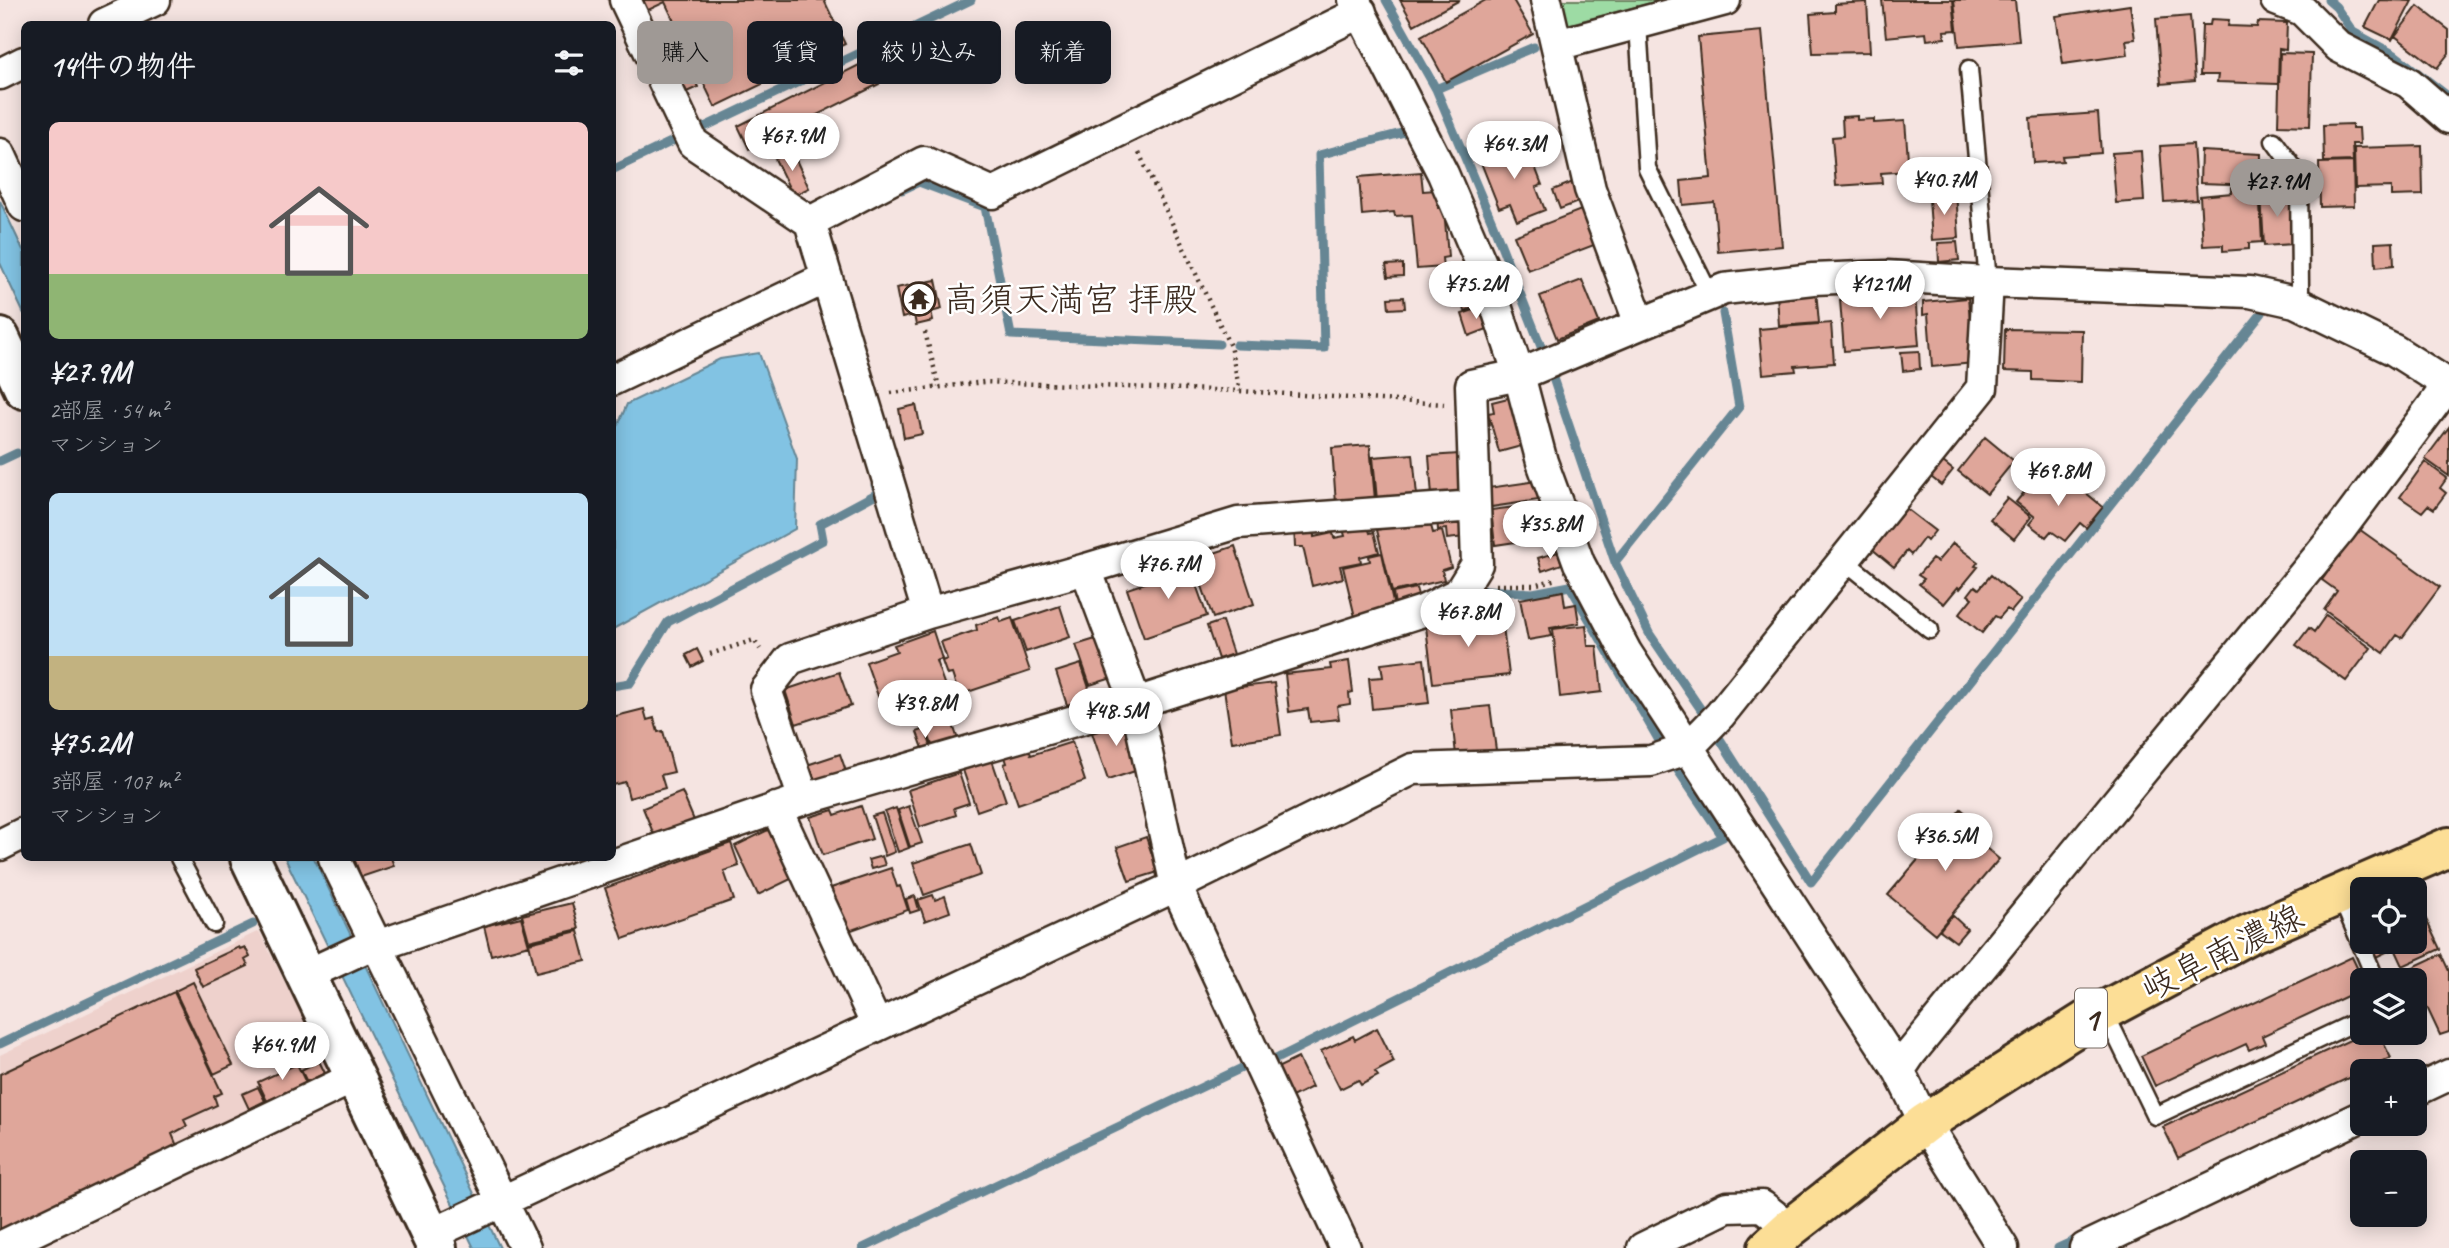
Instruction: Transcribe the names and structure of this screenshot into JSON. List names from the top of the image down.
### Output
{
  "streets": {
    "main road": ["岐阜南濃線", "1"]
  },
  "places": {
    "temple": ["高須天満宮 拝殿"]
  },
  "page": {
    "chip": [
      "購入",
      "賃貸",
      "絞り込み",
      "新着"
    ],
    "heading": "14件の物件",
    "list": [
      {
        "name": "¥27.9M",
        "note": "2部屋 · 54 m² · マンション"
      },
      {
        "name": "¥75.2M",
        "note": "3部屋 · 107 m² · マンション"
      }
    ],
    "price": [
      "¥67.9M",
      "¥64.3M",
      "¥40.7M",
      "¥27.9M",
      "¥75.2M",
      "¥121M",
      "¥69.8M",
      "¥35.8M",
      "¥76.7M",
      "¥67.8M",
      "¥39.8M",
      "¥48.5M",
      "¥36.5M",
      "¥64.9M"
    ],
    "map_buttons": ["+", "−"]
  }
}
